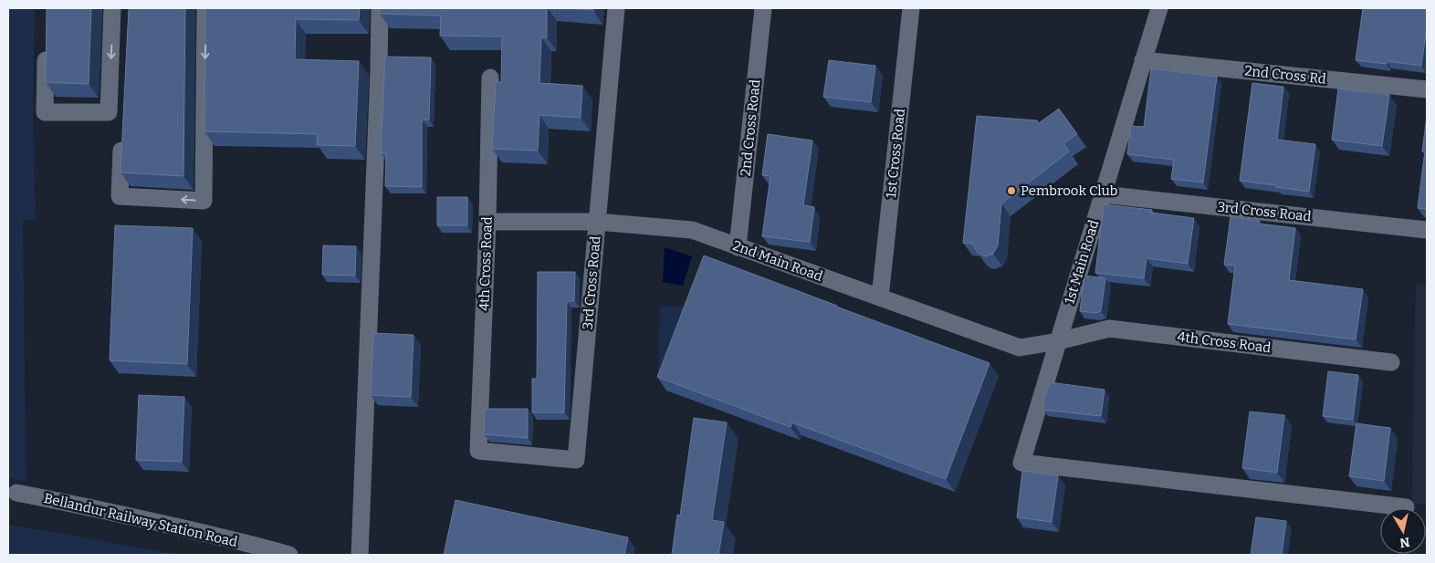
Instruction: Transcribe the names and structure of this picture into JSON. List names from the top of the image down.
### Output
{
  "streets": {
    "street": [
      "2nd Cross Rd",
      "2nd Cross Road",
      "1st Cross Road",
      "3rd Cross Road",
      "2nd Main Road",
      "1st Main Road",
      "4th Cross Road",
      "Bellandur Railway Station Road"
    ]
  },
  "crossings": [
    ["2nd Cross Rd", "1st Main Road"],
    ["2nd Cross Road", "2nd Main Road"],
    ["1st Cross Road", "2nd Main Road"],
    ["3rd Cross Road", "2nd Main Road"],
    ["3rd Cross Road", "1st Main Road"],
    ["3rd Cross Road", "4th Cross Road"],
    ["2nd Main Road", "1st Main Road"],
    ["2nd Main Road", "4th Cross Road"],
    ["1st Main Road", "4th Cross Road"]
  ],
  "places": ["Pembrook Club"],
  "north": "bottom"
}
